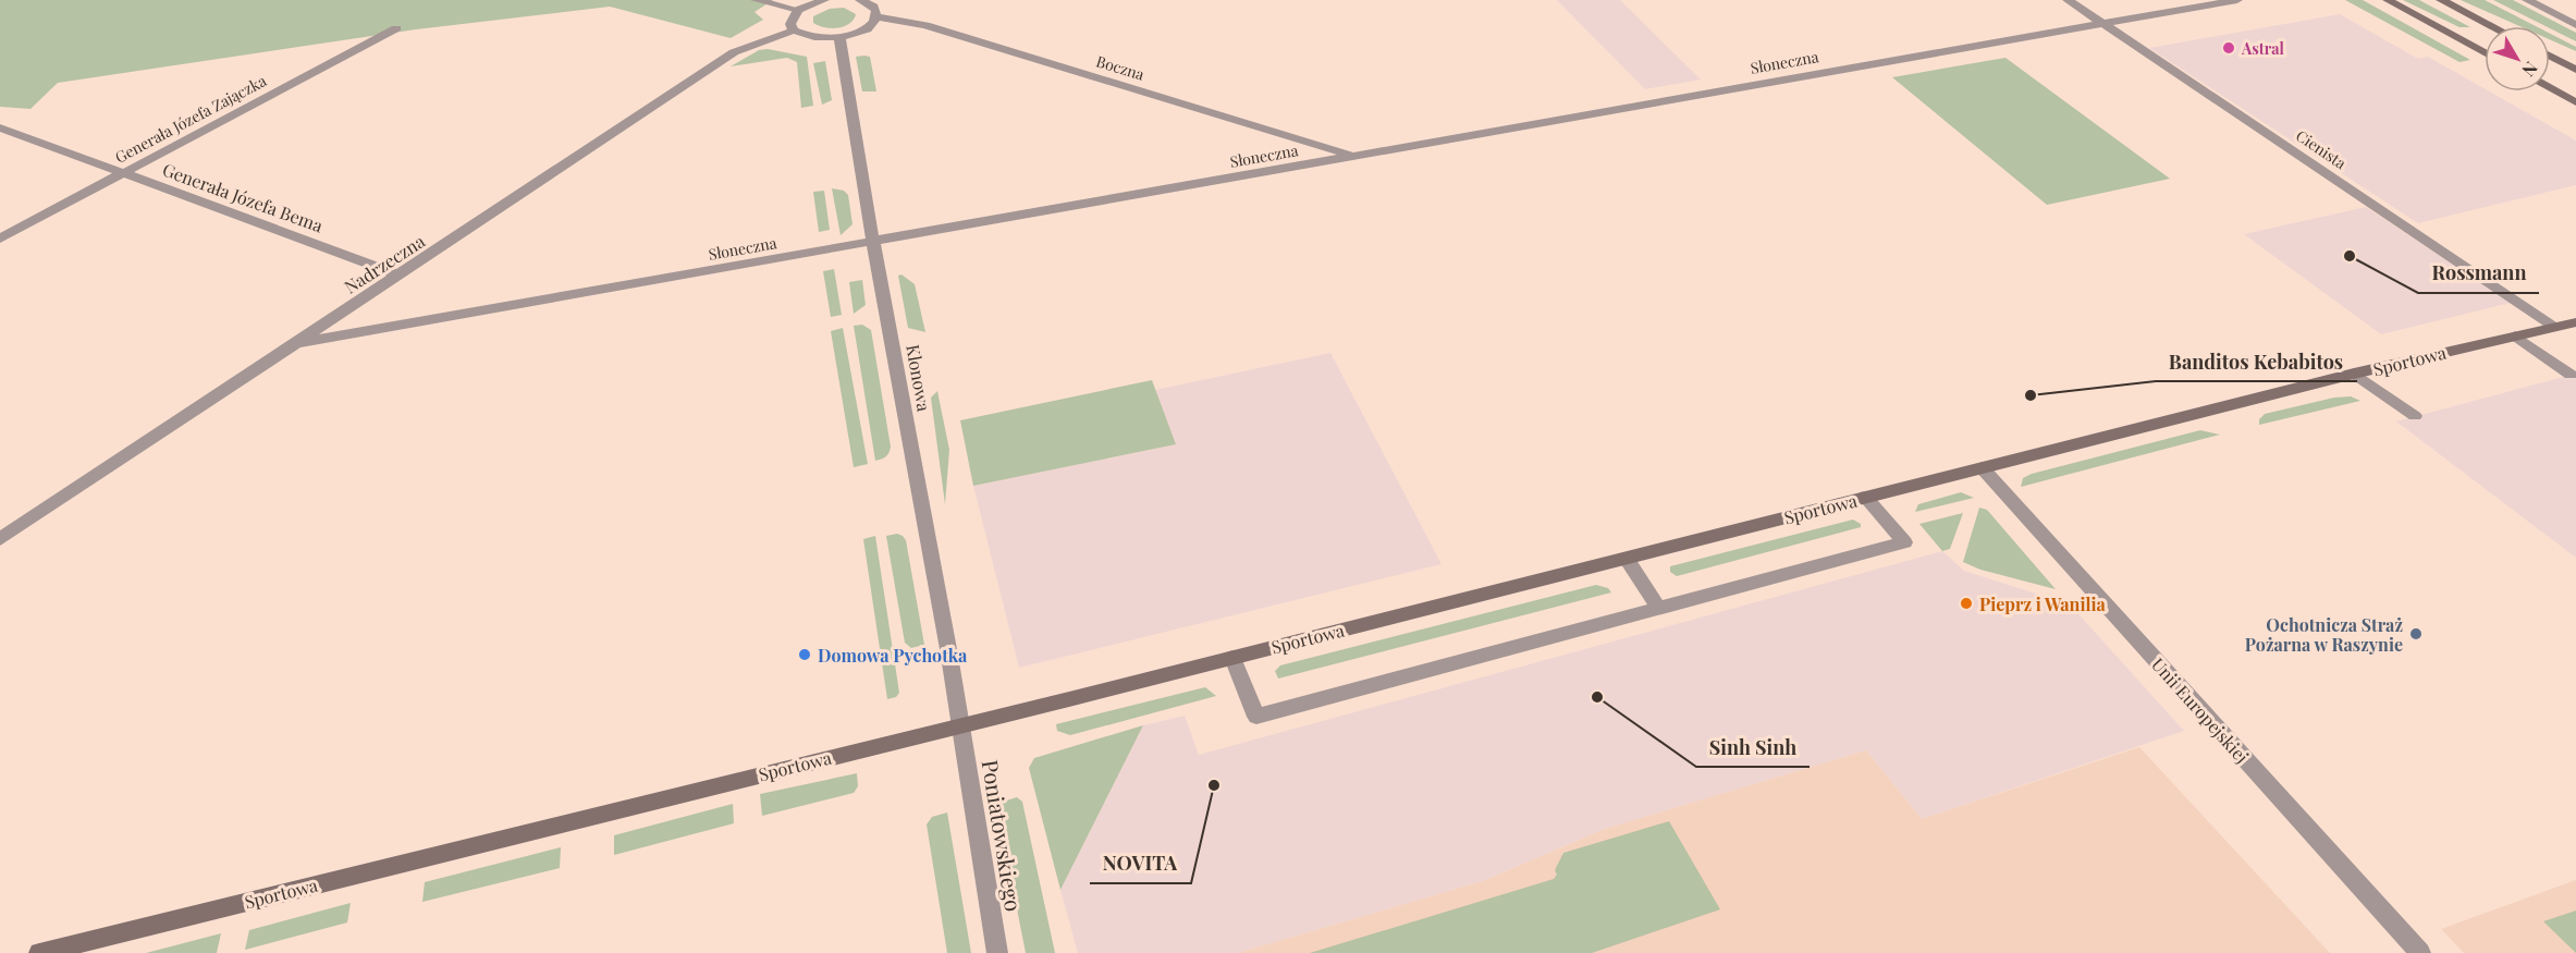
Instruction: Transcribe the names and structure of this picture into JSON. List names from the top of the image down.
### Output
{
  "streets": {
    "street": [
      "Słoneczna",
      "Boczna",
      "Generała Józefa Zajączka",
      "Cienista",
      "Generała Józefa Bema",
      "Nadrzeczna",
      "Sportowa",
      "Klonowa",
      "Unii Europejskiej",
      "Poniatowskiego"
    ]
  },
  "crossings": [
    ["Słoneczna", "Boczna"],
    ["Słoneczna", "Cienista"],
    ["Słoneczna", "Nadrzeczna"],
    ["Słoneczna", "Klonowa"],
    ["Generała Józefa Zajączka", "Generała Józefa Bema"],
    ["Cienista", "Sportowa"],
    ["Generała Józefa Bema", "Nadrzeczna"],
    ["Sportowa", "Klonowa"],
    ["Sportowa", "Unii Europejskiej"],
    ["Sportowa", "Poniatowskiego"],
    ["Klonowa", "Poniatowskiego"]
  ],
  "places": [
    "Astral",
    "Rossmann",
    "Banditos Kebabitos",
    "Pieprz i Wanilia",
    "Ochotnicza Straż Pożarna w Raszynie",
    "Domowa Pychotka",
    "Sinh Sinh",
    "NOVITA"
  ],
  "north": "bottom right"
}
